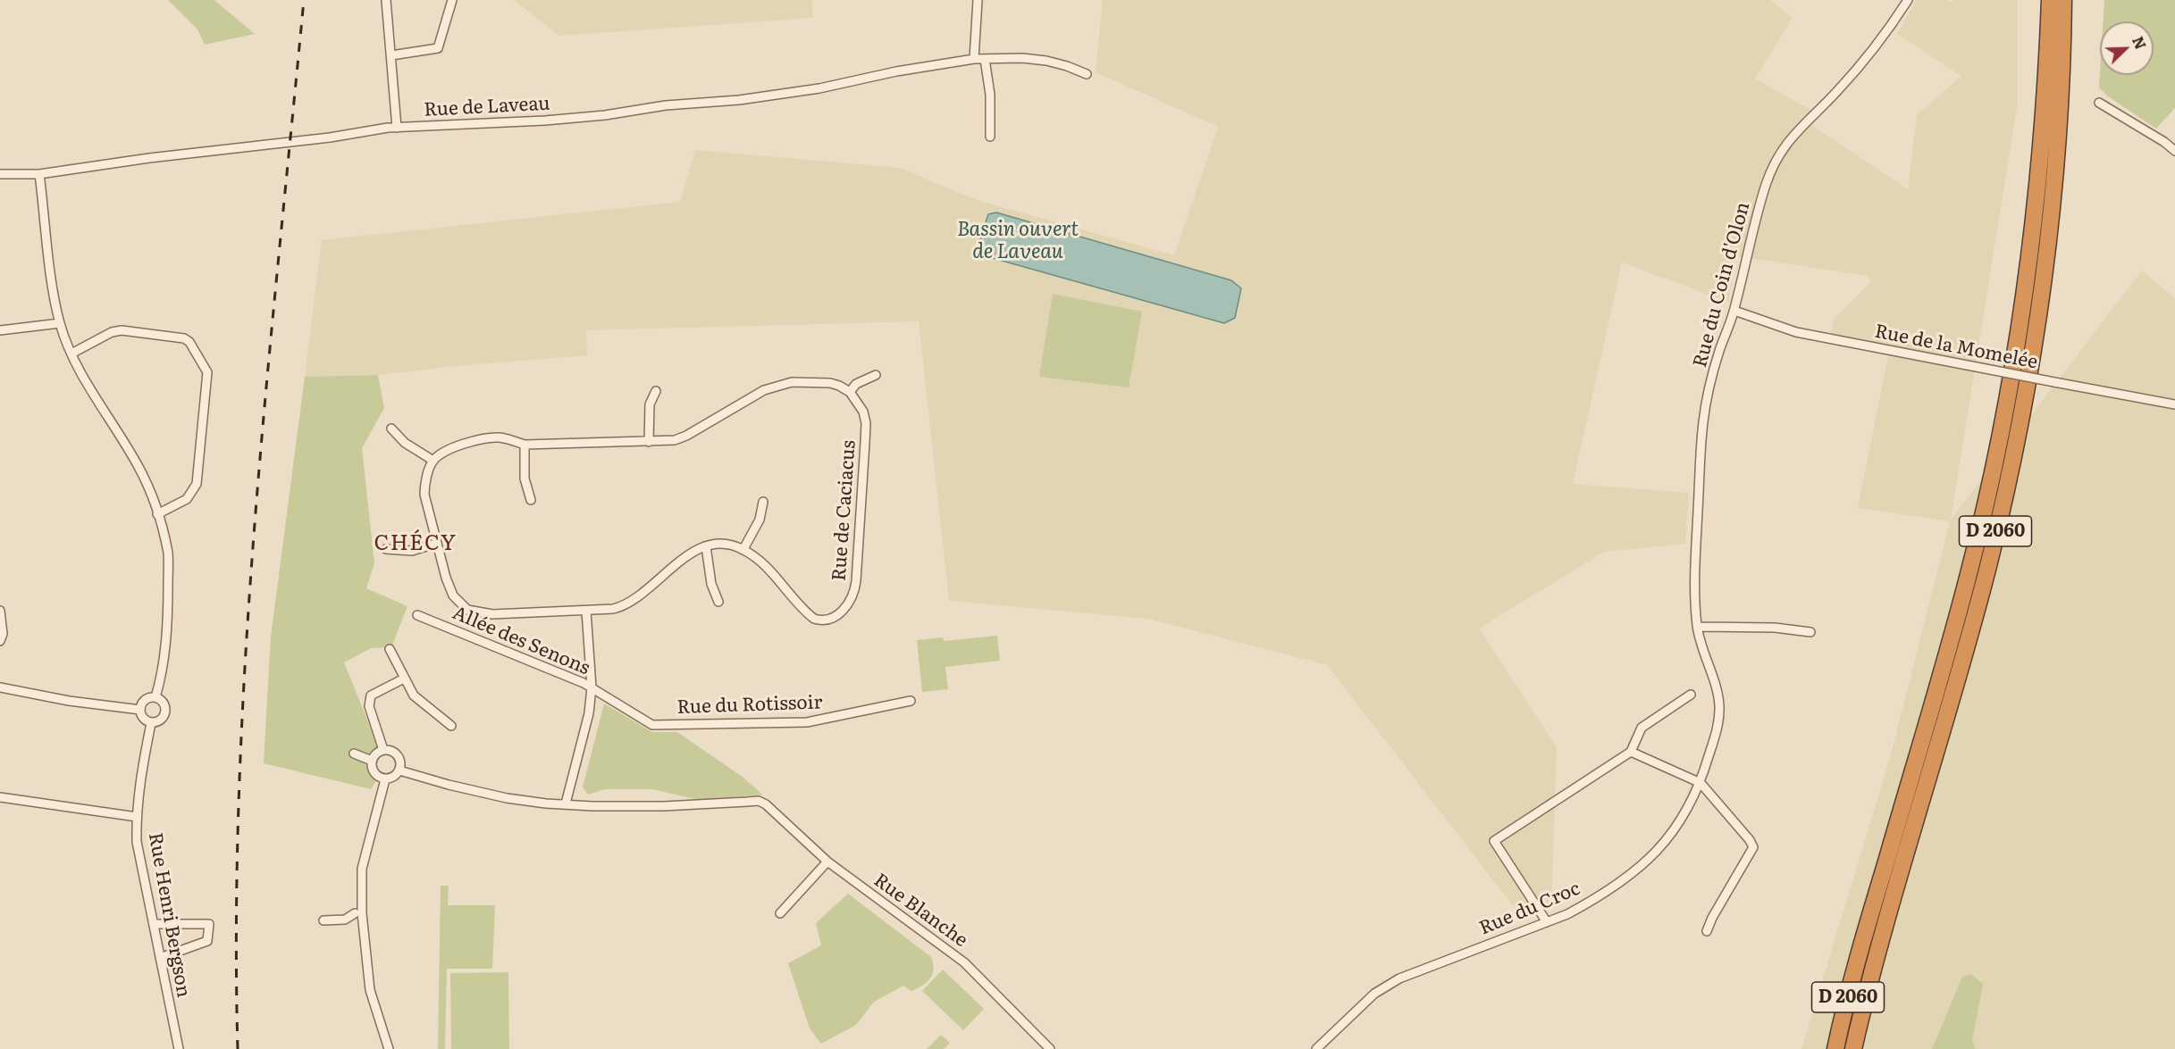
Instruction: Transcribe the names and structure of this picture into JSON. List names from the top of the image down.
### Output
{
  "streets": {
    "highway": ["D 2060"],
    "street": [
      "Rue de Laveau",
      "Rue du Coin d'Olon",
      "Rue de la Momelée",
      "Rue de Caciacus",
      "Allée des Senons",
      "Rue du Rotissoir",
      "Rue du Croc",
      "Rue Blanche",
      "Rue Henri Bergson"
    ]
  },
  "crossings": [
    ["Rue du Coin d'Olon", "Rue de la Momelée"],
    ["Rue du Coin d'Olon", "Rue du Croc"],
    ["Allée des Senons", "Rue du Rotissoir"],
    ["Allée des Senons", "Rue Blanche"]
  ],
  "districts": ["CHÉCY"],
  "water": ["Bassin ouvert de Laveau"],
  "north": "top right"
}
